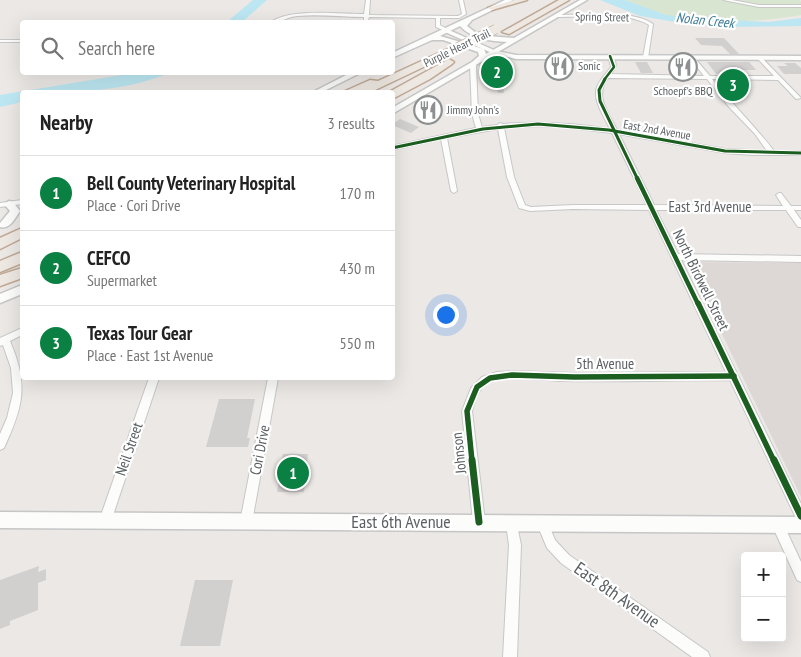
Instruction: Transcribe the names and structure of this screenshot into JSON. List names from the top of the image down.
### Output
{
  "streets": {
    "highway": ["Purple Heart Trail"],
    "main road": ["East 6th Avenue"],
    "street": [
      "Spring Street",
      "East 2nd Avenue",
      "East 3rd Avenue",
      "North Birdwell Street",
      "5th Avenue",
      "Neil Street",
      "Cori Drive",
      "Johnson",
      "East 8th Avenue"
    ]
  },
  "crossings": [
    ["East 2nd Avenue", "East 3rd Avenue"],
    ["East 2nd Avenue", "North Birdwell Street"],
    ["East 3rd Avenue", "North Birdwell Street"],
    ["North Birdwell Street", "5th Avenue"],
    ["5th Avenue", "Johnson"],
    ["Neil Street", "East 6th Avenue"],
    ["Cori Drive", "East 6th Avenue"],
    ["Johnson", "East 6th Avenue"],
    ["East 6th Avenue", "East 8th Avenue"]
  ],
  "water": ["Nolan Creek"],
  "places": {
    "restaurant": ["Sonic", "Schoepf's BBQ", "Jimmy John's"]
  },
  "page": {
    "search": "Search here",
    "pins": ["2", "3", "1"],
    "heading": ["Nearby", "3 results"],
    "list": [
      {
        "mark": "1",
        "name": "Bell County Veterinary Hospital",
        "note": "Place · Cori Drive",
        "value": "170 m"
      },
      {
        "mark": "2",
        "name": "CEFCO",
        "note": "Supermarket",
        "value": "430 m"
      },
      {
        "mark": "3",
        "name": "Texas Tour Gear",
        "note": "Place · East 1st Avenue",
        "value": "550 m"
      }
    ],
    "map_buttons": ["+", "−"]
  }
}
